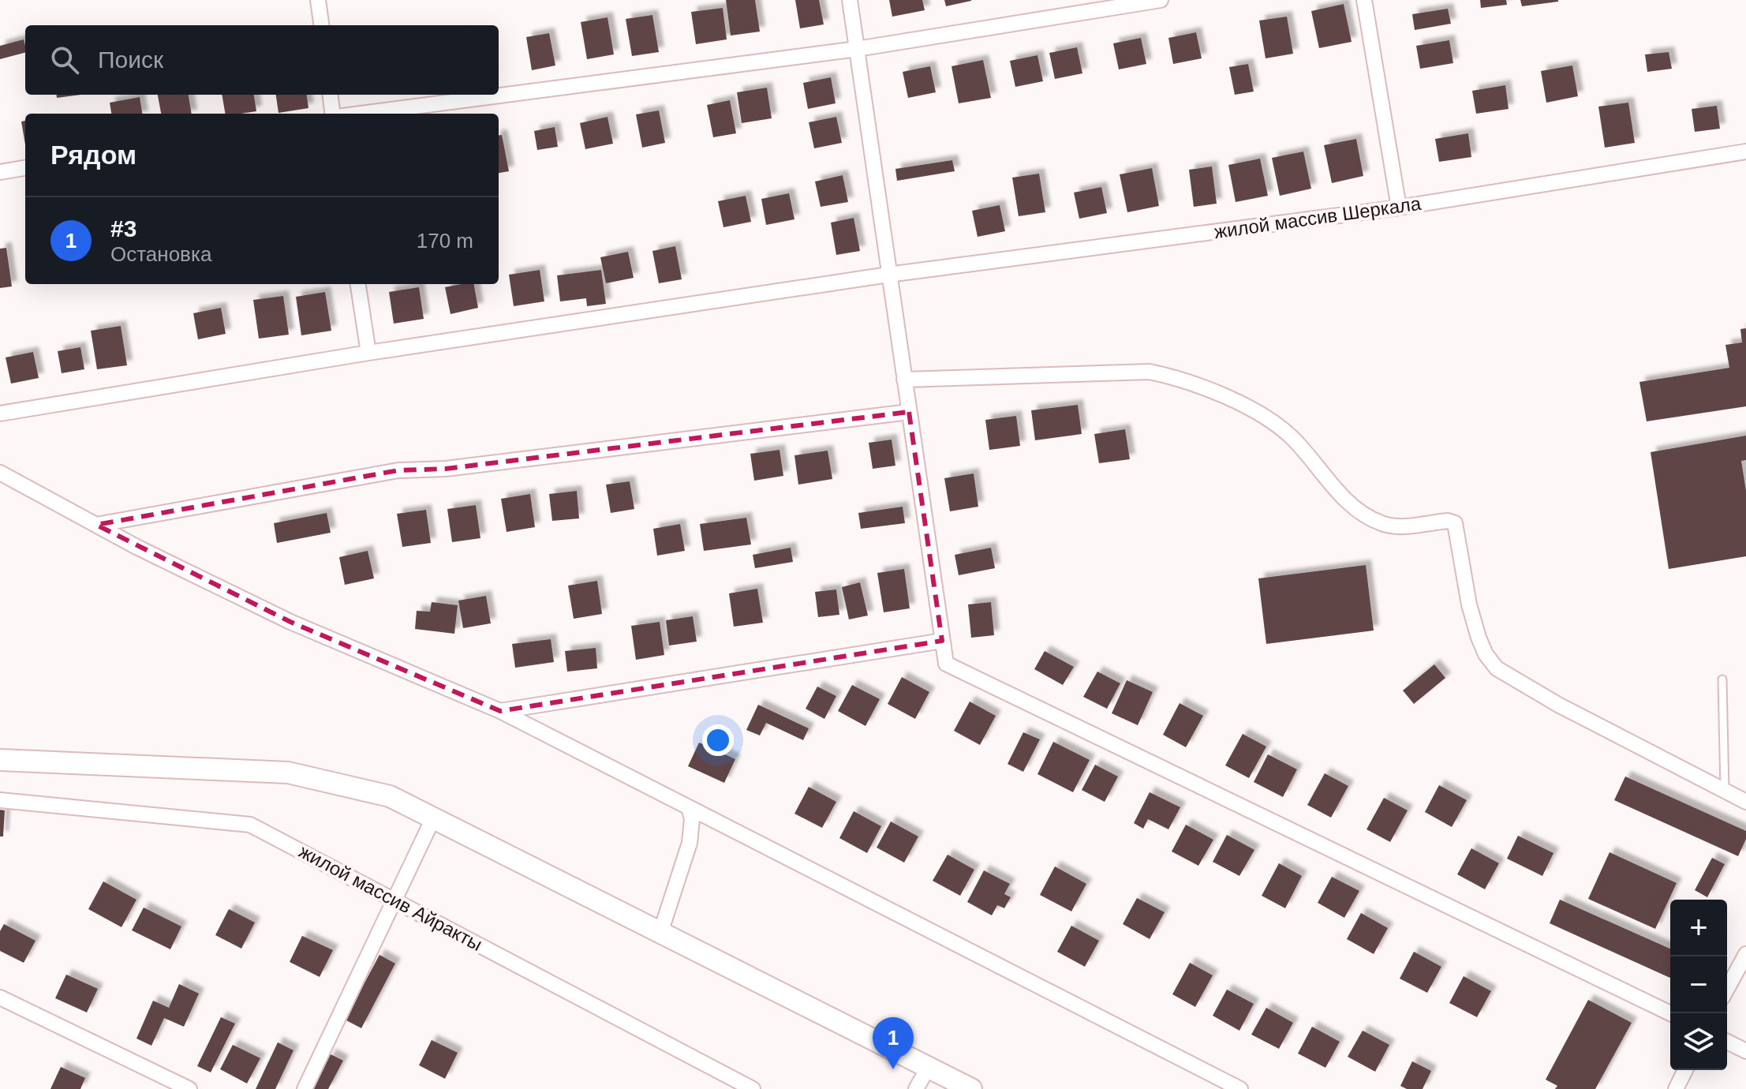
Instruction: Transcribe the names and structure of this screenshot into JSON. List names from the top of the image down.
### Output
{
  "streets": {
    "street": ["жилой массив Шеркала", "жилой массив Айракты"]
  },
  "page": {
    "search": "Поиск",
    "heading": "Рядом",
    "list": [
      {
        "mark": "1",
        "name": "#3",
        "note": "Остановка",
        "value": "170 m"
      }
    ],
    "map_buttons": ["+", "−"],
    "pins": "1"
  }
}
